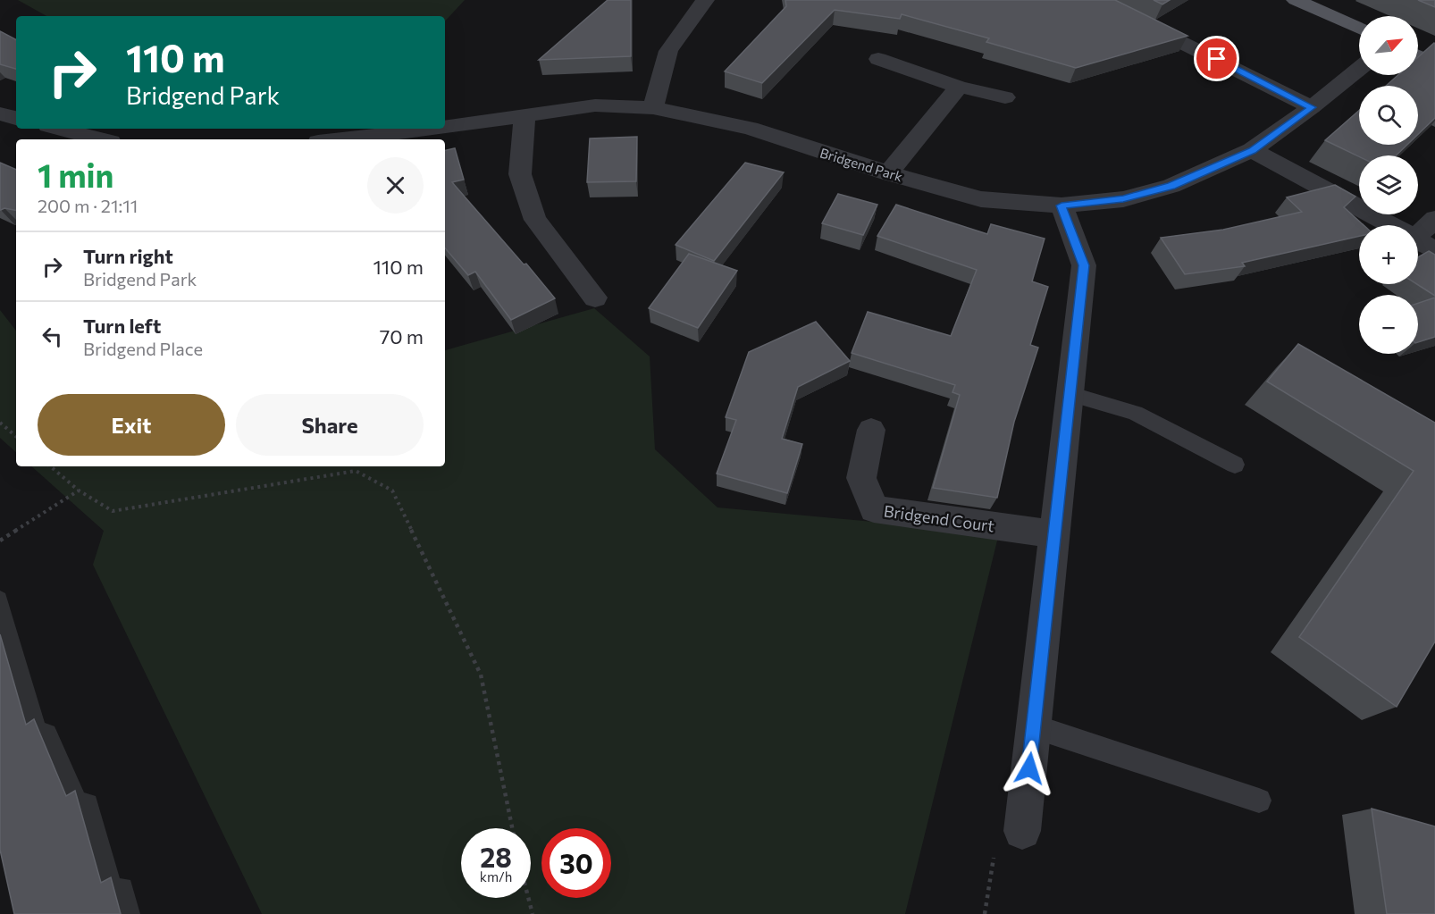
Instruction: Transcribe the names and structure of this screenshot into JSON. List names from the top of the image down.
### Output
{
  "streets": {
    "street": ["Bridgend Park", "Bridgend Court"]
  },
  "north": "top right",
  "page": {
    "map_buttons": ["+", "−"],
    "turn": ["110 m", "Bridgend Park"],
    "heading": ["1 min", "200 m · 21:11"],
    "list": [
      {
        "name": "Turn right",
        "note": "Bridgend Park",
        "value": "110 m"
      },
      {
        "name": "Turn left",
        "note": "Bridgend Place",
        "value": "70 m"
      }
    ],
    "buttons": ["Exit", "Share"],
    "speed": "28 km/h",
    "limit": "30"
  }
}
